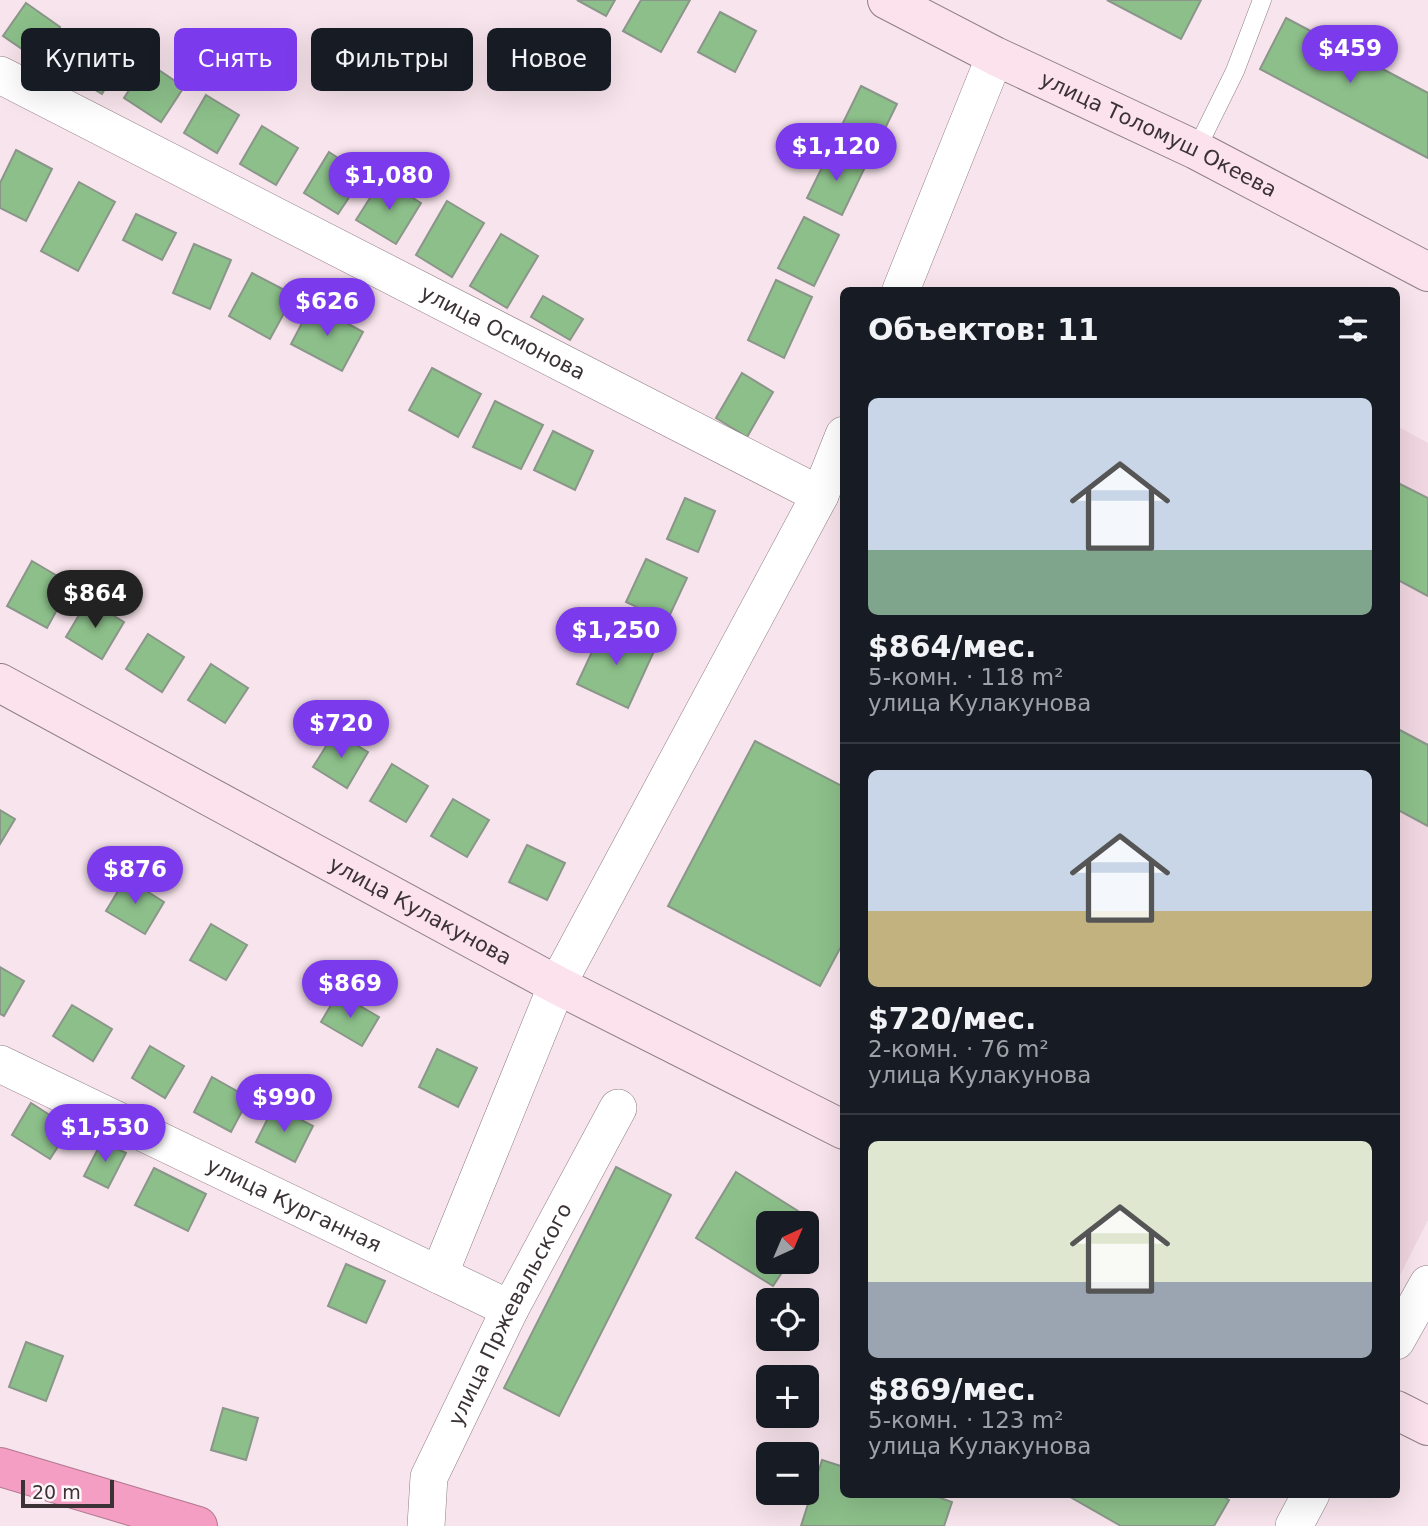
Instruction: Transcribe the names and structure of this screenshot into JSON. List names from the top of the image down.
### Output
{
  "streets": {
    "street": [
      "улица Толомуш Океева",
      "улица Осмонова",
      "улица Кулакунова",
      "улица Курганная",
      "улица Пржевальского"
    ]
  },
  "crossings": [
    ["улица Курганная", "улица Пржевальского"]
  ],
  "scale_bar": "20 m",
  "north": "top right",
  "page": {
    "price": [
      "$459",
      "$1,120",
      "$1,080",
      "$626",
      "$864",
      "$1,250",
      "$720",
      "$876",
      "$869",
      "$990",
      "$1,530"
    ],
    "chip": [
      "Купить",
      "Снять",
      "Фильтры",
      "Новое"
    ],
    "heading": "Объектов: 11",
    "list": [
      {
        "name": "$864/мес.",
        "note": "5-комн. · 118 m² · улица Кулакунова"
      },
      {
        "name": "$720/мес.",
        "note": "2-комн. · 76 m² · улица Кулакунова"
      },
      {
        "name": "$869/мес.",
        "note": "5-комн. · 123 m² · улица Кулакунова"
      }
    ],
    "map_buttons": ["+", "−"],
    "scale": "20 m"
  }
}
